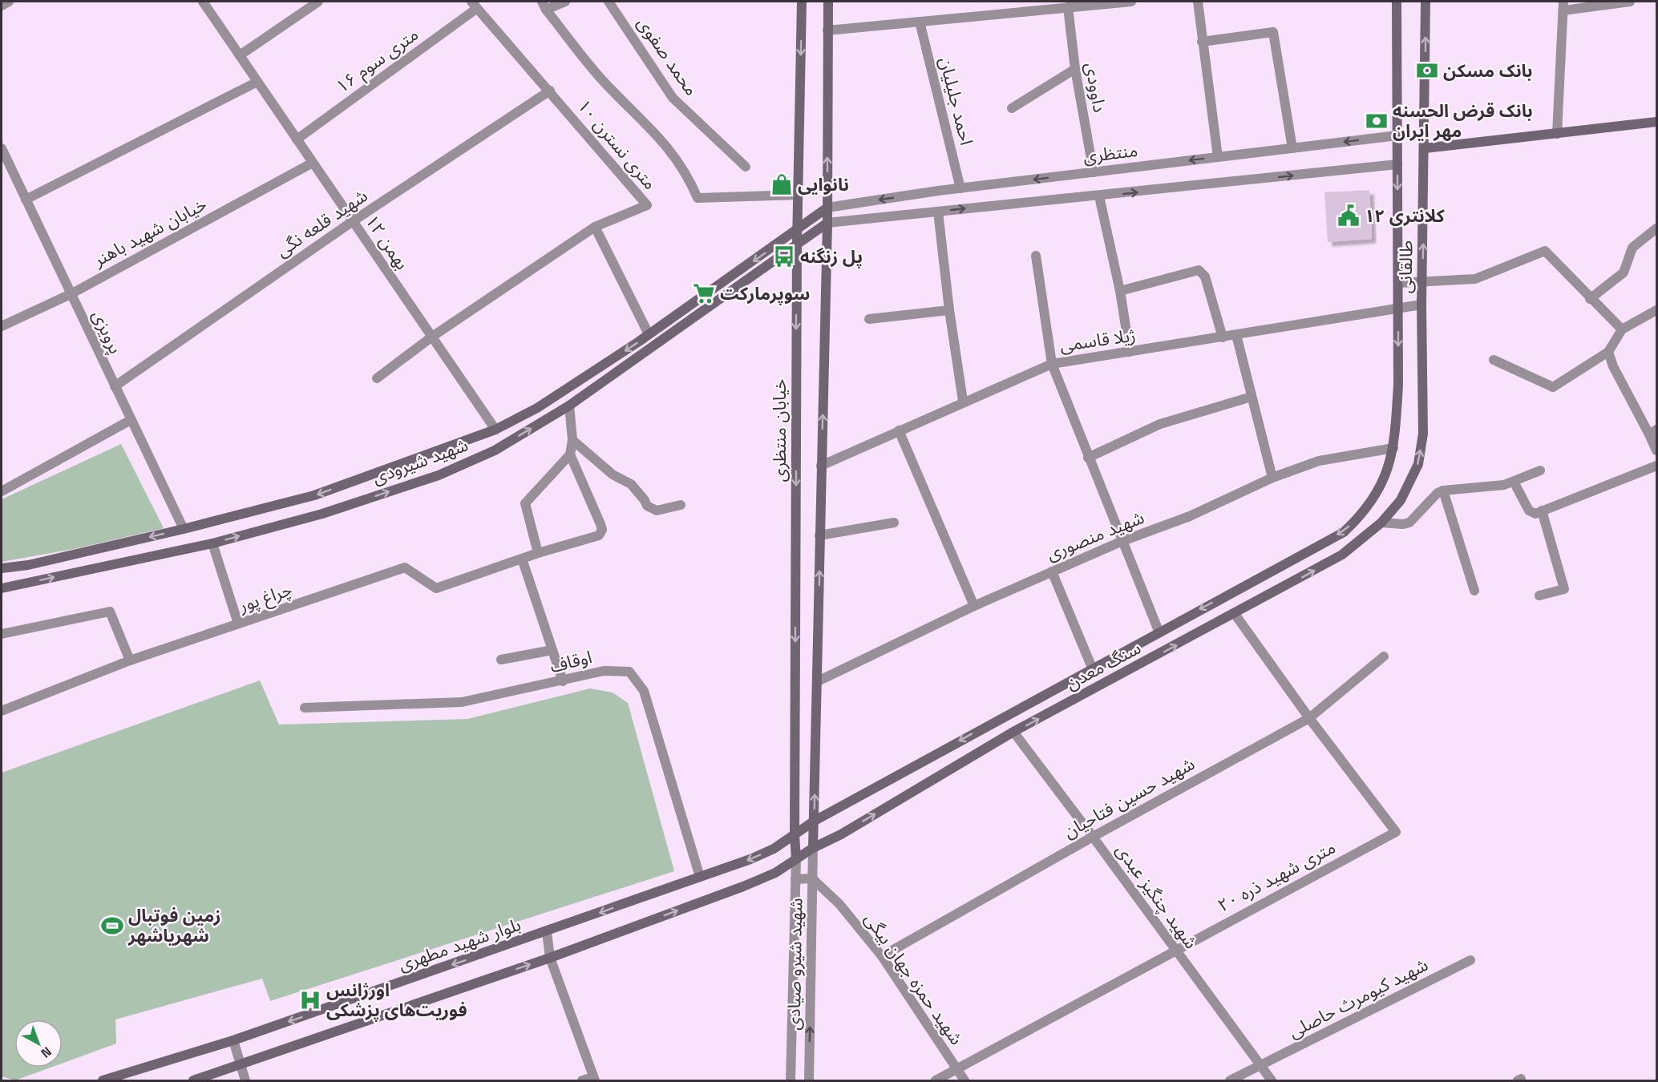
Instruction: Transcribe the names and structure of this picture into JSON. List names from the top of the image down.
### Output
{
  "streets": {
    "main road": [
      "طالقانی",
      "خیابان منتظری",
      "شهید شیرودی",
      "سنگ معدن",
      "بلوار شهید مطهری"
    ],
    "street": [
      "محمد صفوی",
      "۱۶ متری سوم",
      "داوودی",
      "احمد جلیلیان",
      "۱۰ متری نسترن",
      "منتظری",
      "شهید قلعه نگی",
      "خیابان شهید باهنر",
      "۱۲ بهمن",
      "پرویزی",
      "ژیلا قاسمی",
      "شهید منصوری",
      "چراغ پور",
      "اوقاف",
      "شهید حسین فتاحیان",
      "۲۰ متری شهید ذره",
      "شهید چنگیز عبدی",
      "شهید شیرو صیادی",
      "شهید حمزه جهان بیگی",
      "شهید کیومرث حاصلی"
    ]
  },
  "crossings": [
    ["۱۶ متری سوم", "۱۰ متری نسترن"],
    ["۱۶ متری سوم", "۱۲ بهمن"],
    ["داوودی", "منتظری"],
    ["احمد جلیلیان", "منتظری"],
    ["۱۰ متری نسترن", "شهید قلعه نگی"],
    ["۱۰ متری نسترن", "۱۲ بهمن"],
    ["منتظری", "طالقانی"],
    ["منتظری", "شهید شیرودی"],
    ["شهید قلعه نگی", "۱۲ بهمن"],
    ["شهید قلعه نگی", "پرویزی"],
    ["خیابان شهید باهنر", "۱۲ بهمن"],
    ["خیابان شهید باهنر", "پرویزی"],
    ["۱۲ بهمن", "شهید شیرودی"],
    ["طالقانی", "ژیلا قاسمی"],
    ["طالقانی", "شهید منصوری"],
    ["طالقانی", "سنگ معدن"],
    ["پرویزی", "شهید شیرودی"],
    ["خیابان منتظری", "شهید شیرودی"],
    ["خیابان منتظری", "سنگ معدن"],
    ["خیابان منتظری", "بلوار شهید مطهری"],
    ["خیابان منتظری", "شهید شیرو صیادی"],
    ["اوقاف", "بلوار شهید مطهری"],
    ["سنگ معدن", "۲۰ متری شهید ذره"],
    ["سنگ معدن", "شهید چنگیز عبدی"],
    ["سنگ معدن", "بلوار شهید مطهری"],
    ["سنگ معدن", "شهید شیرو صیادی"],
    ["شهید حسین فتاحیان", "۲۰ متری شهید ذره"],
    ["شهید حسین فتاحیان", "شهید چنگیز عبدی"],
    ["شهید حسین فتاحیان", "شهید حمزه جهان بیگی"],
    ["۲۰ متری شهید ذره", "شهید چنگیز عبدی"],
    ["۲۰ متری شهید ذره", "شهید حمزه جهان بیگی"],
    ["شهید چنگیز عبدی", "شهید کیومرث حاصلی"],
    ["شهید شیرو صیادی", "شهید حمزه جهان بیگی"]
  ],
  "places": {
    "bank": ["بانک مسکن", "بانک قرض الحسنه مهر ایران"],
    "shop": ["نانوایی"],
    "public building": ["کلانتری ۱۲"],
    "bus stop": ["پل زنگنه"],
    "supermarket": ["سوپرمارکت"],
    "sports": ["زمین فوتبال شهریاشهر"],
    "hospital": ["اورژانس فوریت‌های پزشکی"]
  },
  "north": "bottom right"
}
